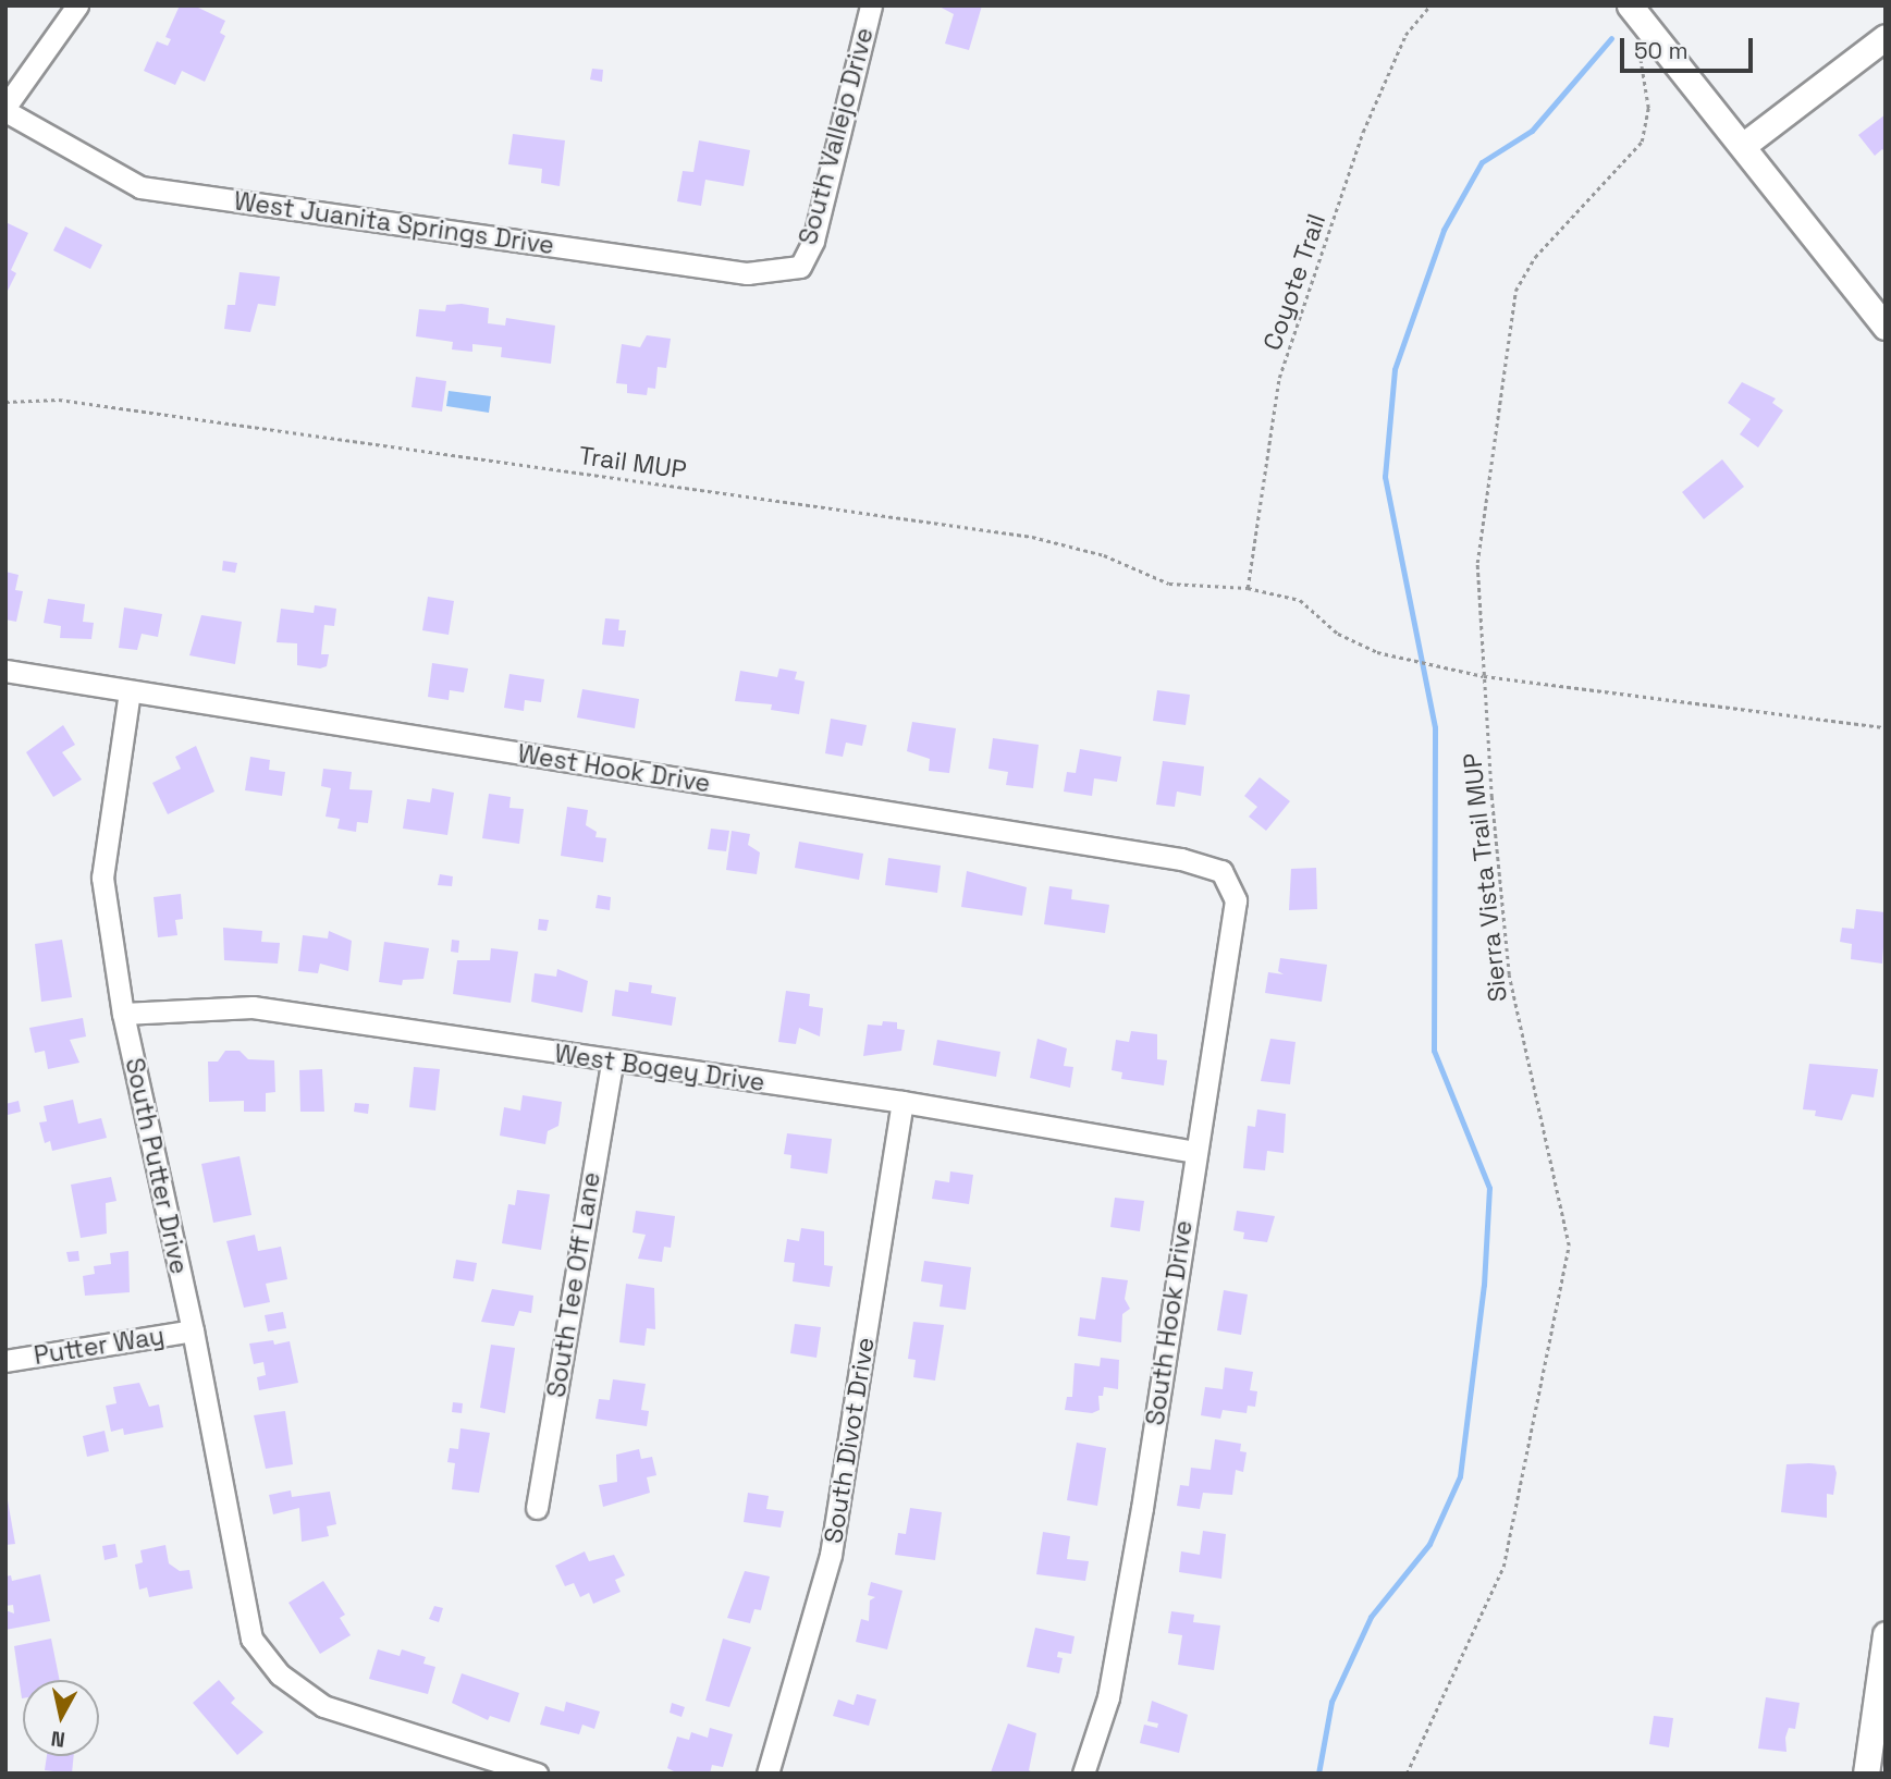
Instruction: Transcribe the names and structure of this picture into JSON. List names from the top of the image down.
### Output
{
  "streets": {
    "street": [
      "South Vallejo Drive",
      "West Juanita Springs Drive",
      "West Hook Drive",
      "West Bogey Drive",
      "South Putter Drive",
      "South Tee Off Lane",
      "South Hook Drive",
      "Putter Way",
      "South Divot Drive"
    ],
    "path": ["Coyote Trail", "Trail MUP", "Sierra Vista Trail MUP"]
  },
  "crossings": [
    ["South Vallejo Drive", "West Juanita Springs Drive"],
    ["Coyote Trail", "Trail MUP"],
    ["Trail MUP", "Sierra Vista Trail MUP"],
    ["West Hook Drive", "South Putter Drive"],
    ["West Hook Drive", "South Hook Drive"],
    ["West Bogey Drive", "South Putter Drive"],
    ["West Bogey Drive", "South Tee Off Lane"],
    ["West Bogey Drive", "South Hook Drive"],
    ["West Bogey Drive", "South Divot Drive"],
    ["South Putter Drive", "Putter Way"]
  ],
  "scale_bar": "50 m",
  "north": "bottom"
}
